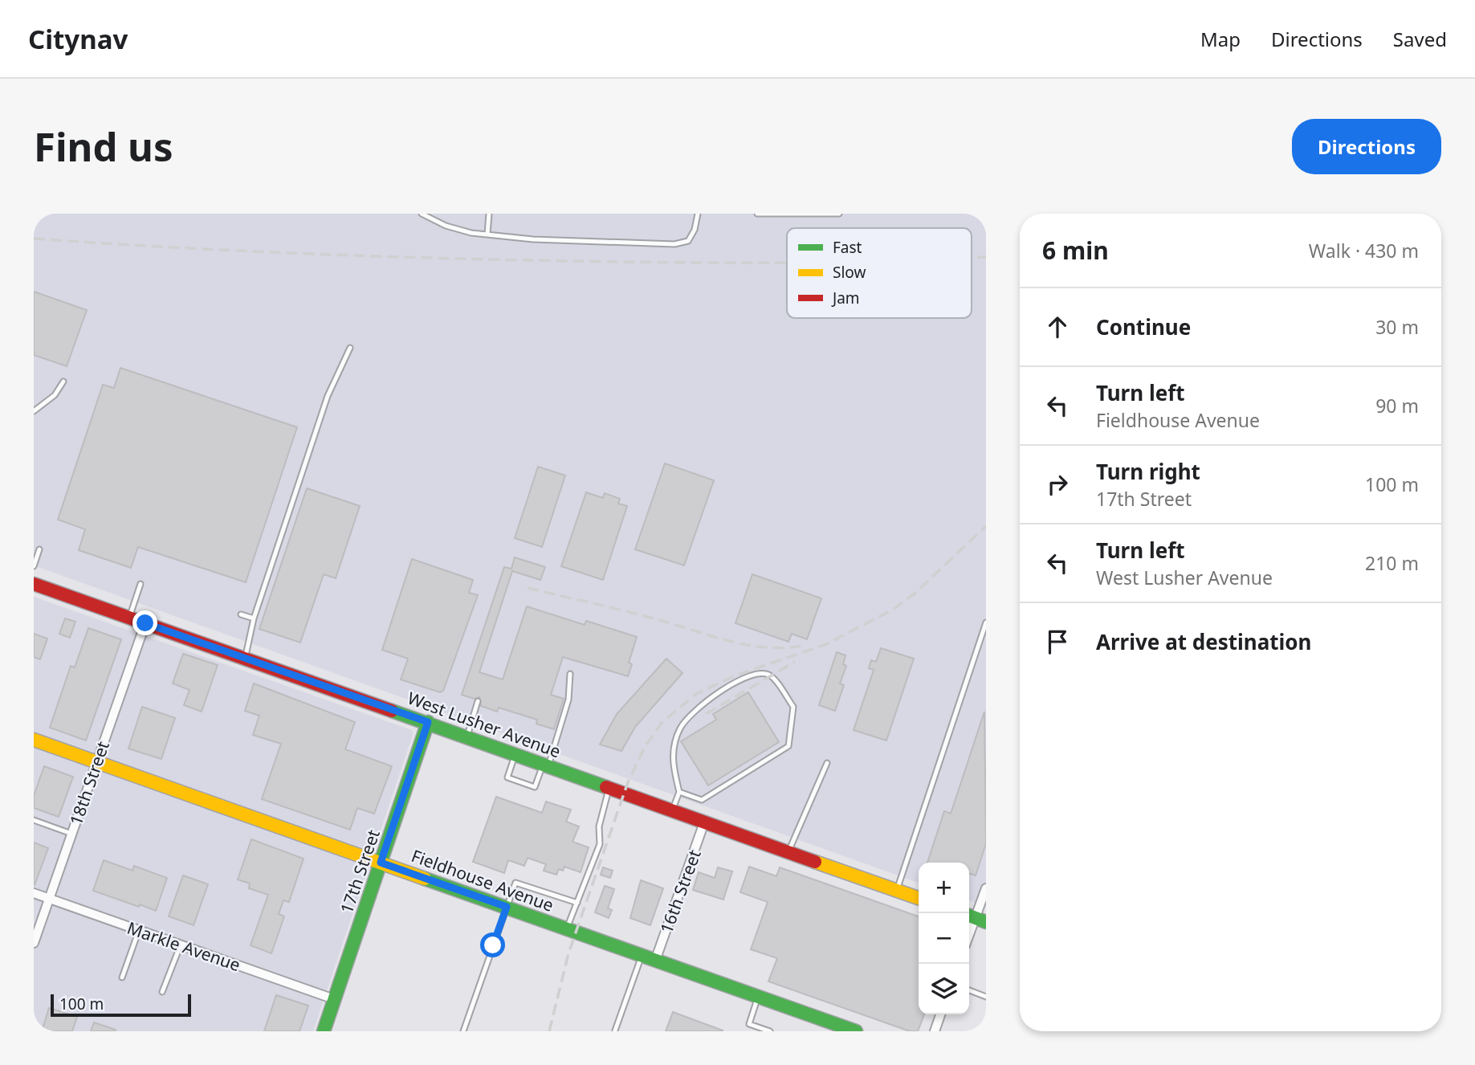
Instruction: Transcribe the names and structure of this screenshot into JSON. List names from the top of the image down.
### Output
{
  "streets": {
    "street": [
      "West Lusher Avenue",
      "18th Street",
      "17th Street",
      "Fieldhouse Avenue",
      "16th Street",
      "Markle Avenue"
    ]
  },
  "crossings": [
    ["West Lusher Avenue", "18th Street"],
    ["West Lusher Avenue", "17th Street"],
    ["West Lusher Avenue", "16th Street"],
    ["18th Street", "Fieldhouse Avenue"],
    ["18th Street", "Markle Avenue"],
    ["17th Street", "Fieldhouse Avenue"],
    ["17th Street", "Markle Avenue"],
    ["Fieldhouse Avenue", "16th Street"]
  ],
  "legend": ["Fast", "Slow", "Jam"],
  "scale_bar": "100 m",
  "page": {
    "header": "Citynav",
    "nav": ["Map", "Directions", "Saved"],
    "buttons": "Directions",
    "title": "Find us",
    "heading": ["6 min", "Walk · 430 m"],
    "list": [
      ["Continue", "30 m"],
      ["Turn left", "Fieldhouse Avenue", "90 m"],
      ["Turn right", "17th Street", "100 m"],
      ["Turn left", "West Lusher Avenue", "210 m"],
      "Arrive at destination"
    ],
    "map_buttons": ["+", "−"],
    "scale": "100 m"
  }
}
